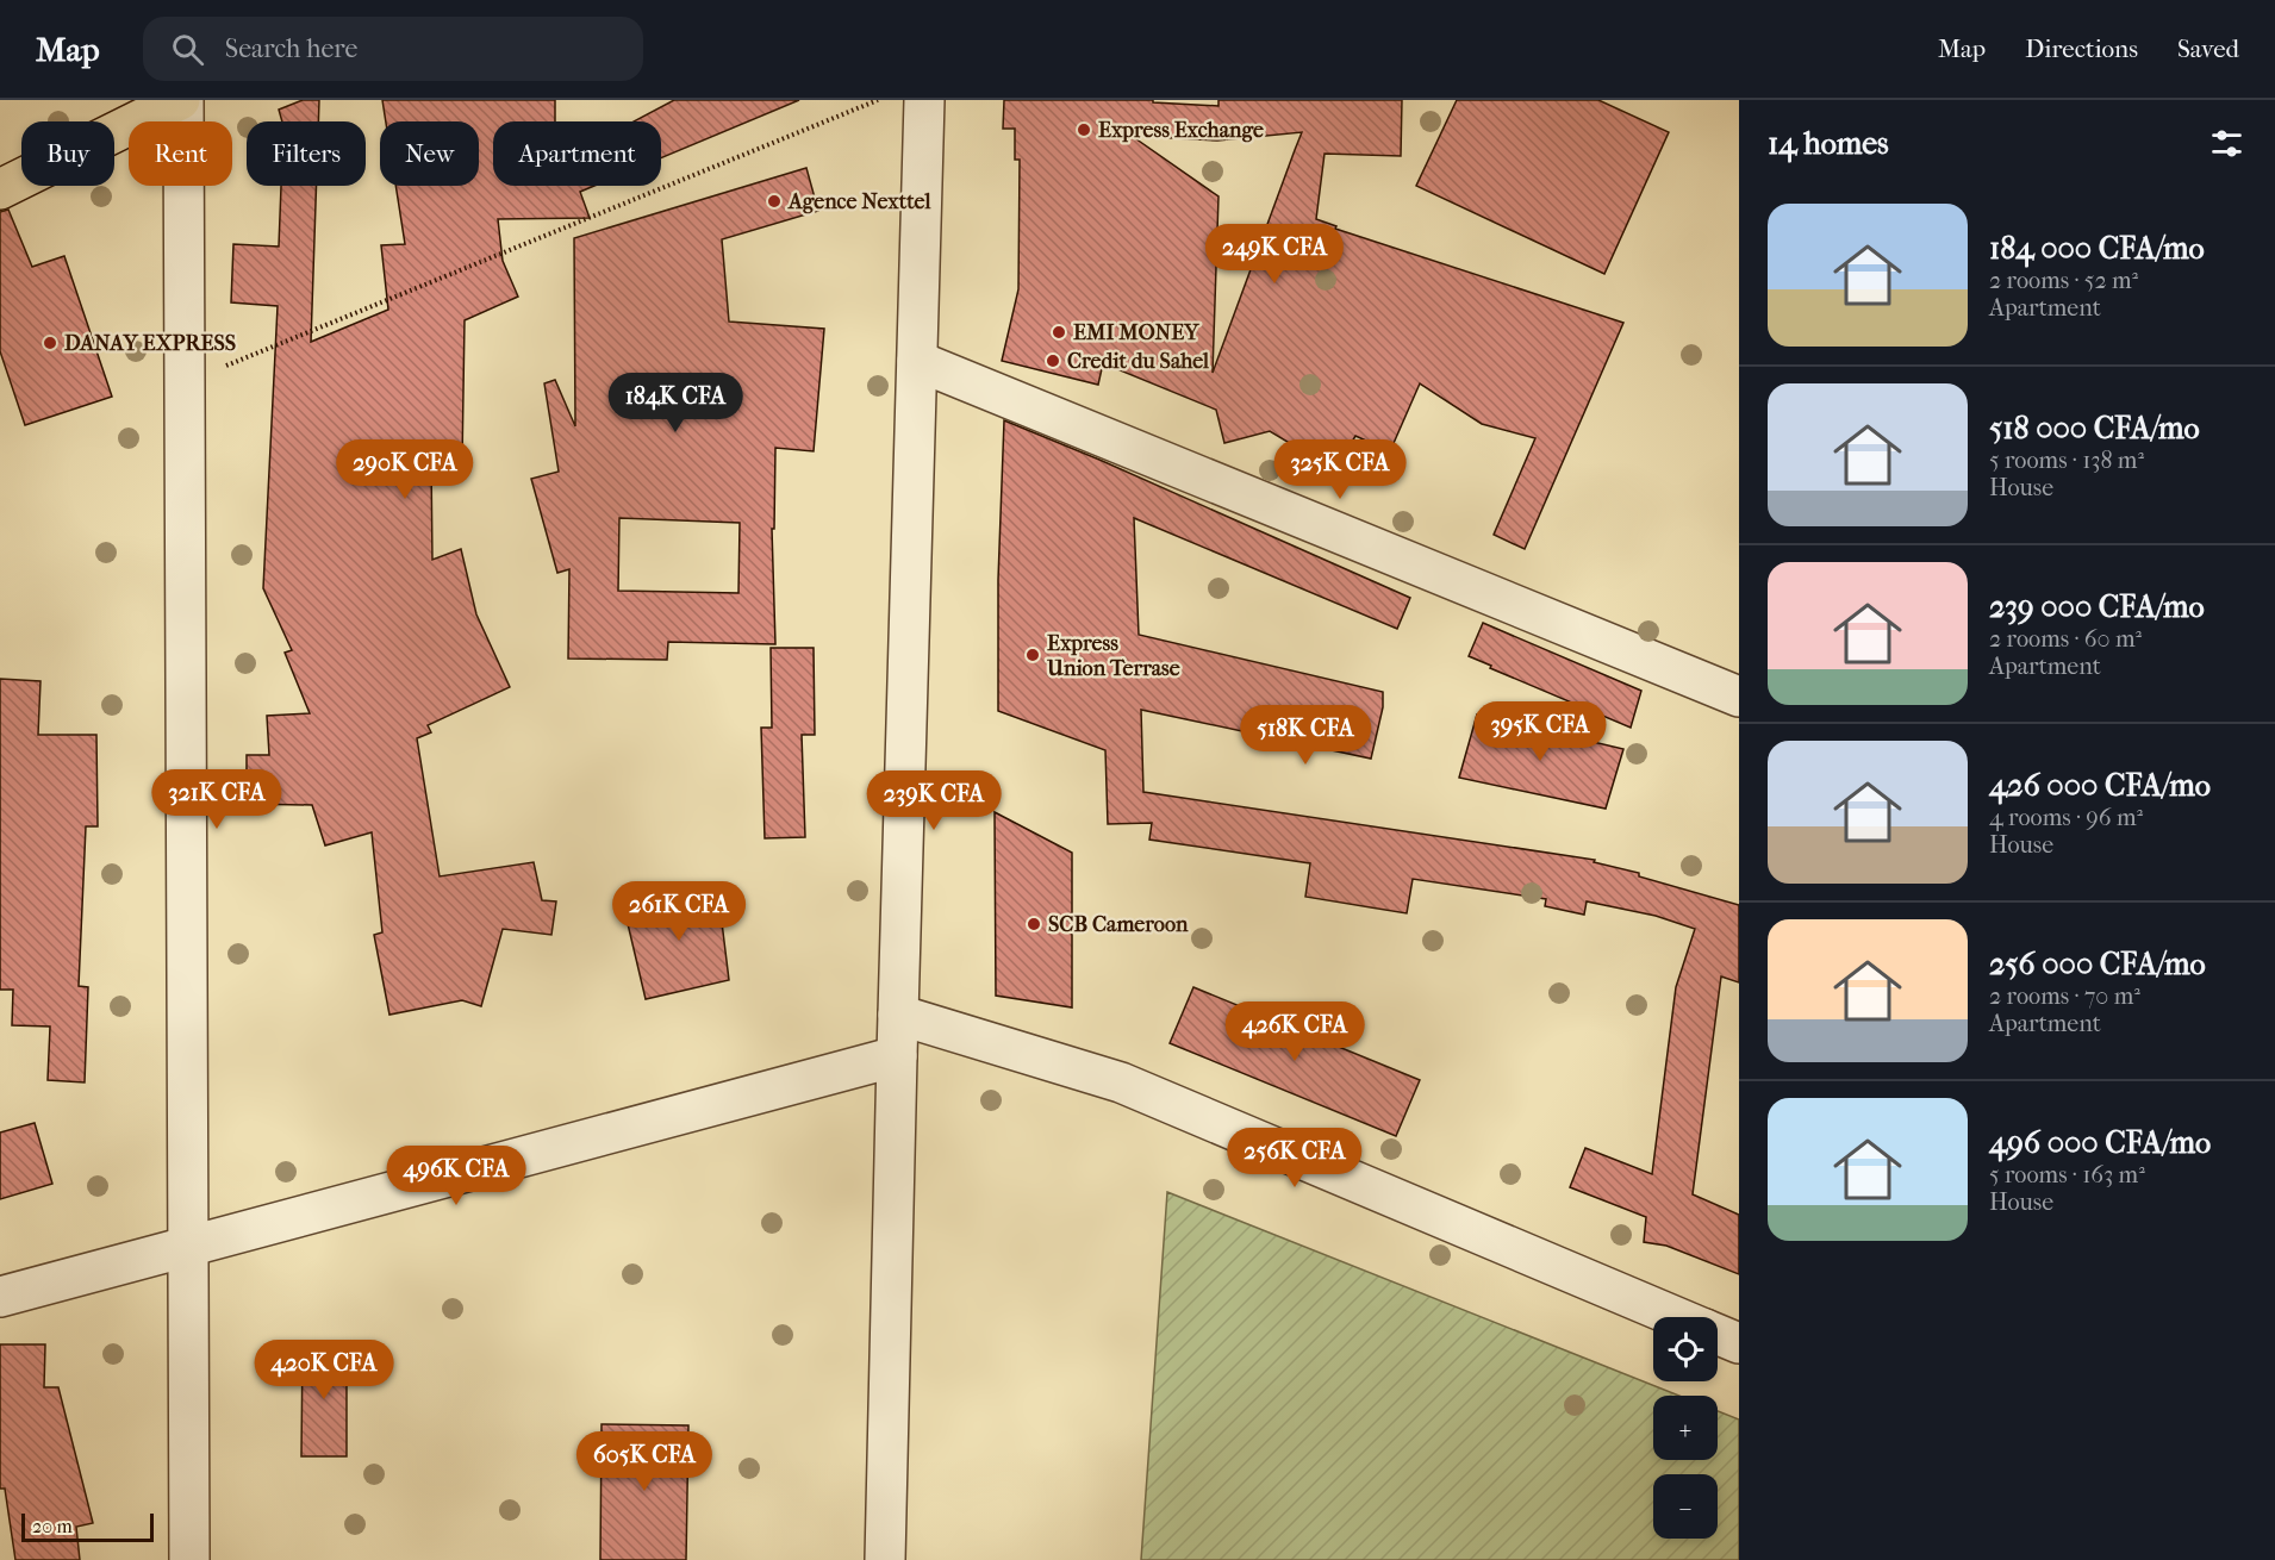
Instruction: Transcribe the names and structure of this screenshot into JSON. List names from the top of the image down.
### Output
{
  "places": [
    "Express Exchange",
    "Agence Nexttel",
    "EMI MONEY",
    "DANAY EXPRESS",
    "Credit du Sahel",
    "Express Union Terrase",
    "SCB Cameroon"
  ],
  "scale_bar": "20 m",
  "page": {
    "header": "Map",
    "search": "Search here",
    "nav": ["Map", "Directions", "Saved"],
    "heading": "14 homes",
    "chip": [
      "Buy",
      "Rent",
      "Filters",
      "New",
      "Apartment"
    ],
    "list": [
      {
        "name": "184 000 CFA/mo",
        "note": "2 rooms · 52 m² · Apartment"
      },
      {
        "name": "518 000 CFA/mo",
        "note": "5 rooms · 138 m² · House"
      },
      {
        "name": "239 000 CFA/mo",
        "note": "2 rooms · 60 m² · Apartment"
      },
      {
        "name": "426 000 CFA/mo",
        "note": "4 rooms · 96 m² · House"
      },
      {
        "name": "256 000 CFA/mo",
        "note": "2 rooms · 70 m² · Apartment"
      },
      {
        "name": "496 000 CFA/mo",
        "note": "5 rooms · 163 m² · House"
      }
    ],
    "price": [
      "249K CFA",
      "184K CFA",
      "290K CFA",
      "325K CFA",
      "395K CFA",
      "518K CFA",
      "321K CFA",
      "239K CFA",
      "261K CFA",
      "426K CFA",
      "256K CFA",
      "496K CFA",
      "420K CFA",
      "605K CFA"
    ],
    "map_buttons": ["+", "−"],
    "scale": "20 m"
  }
}
